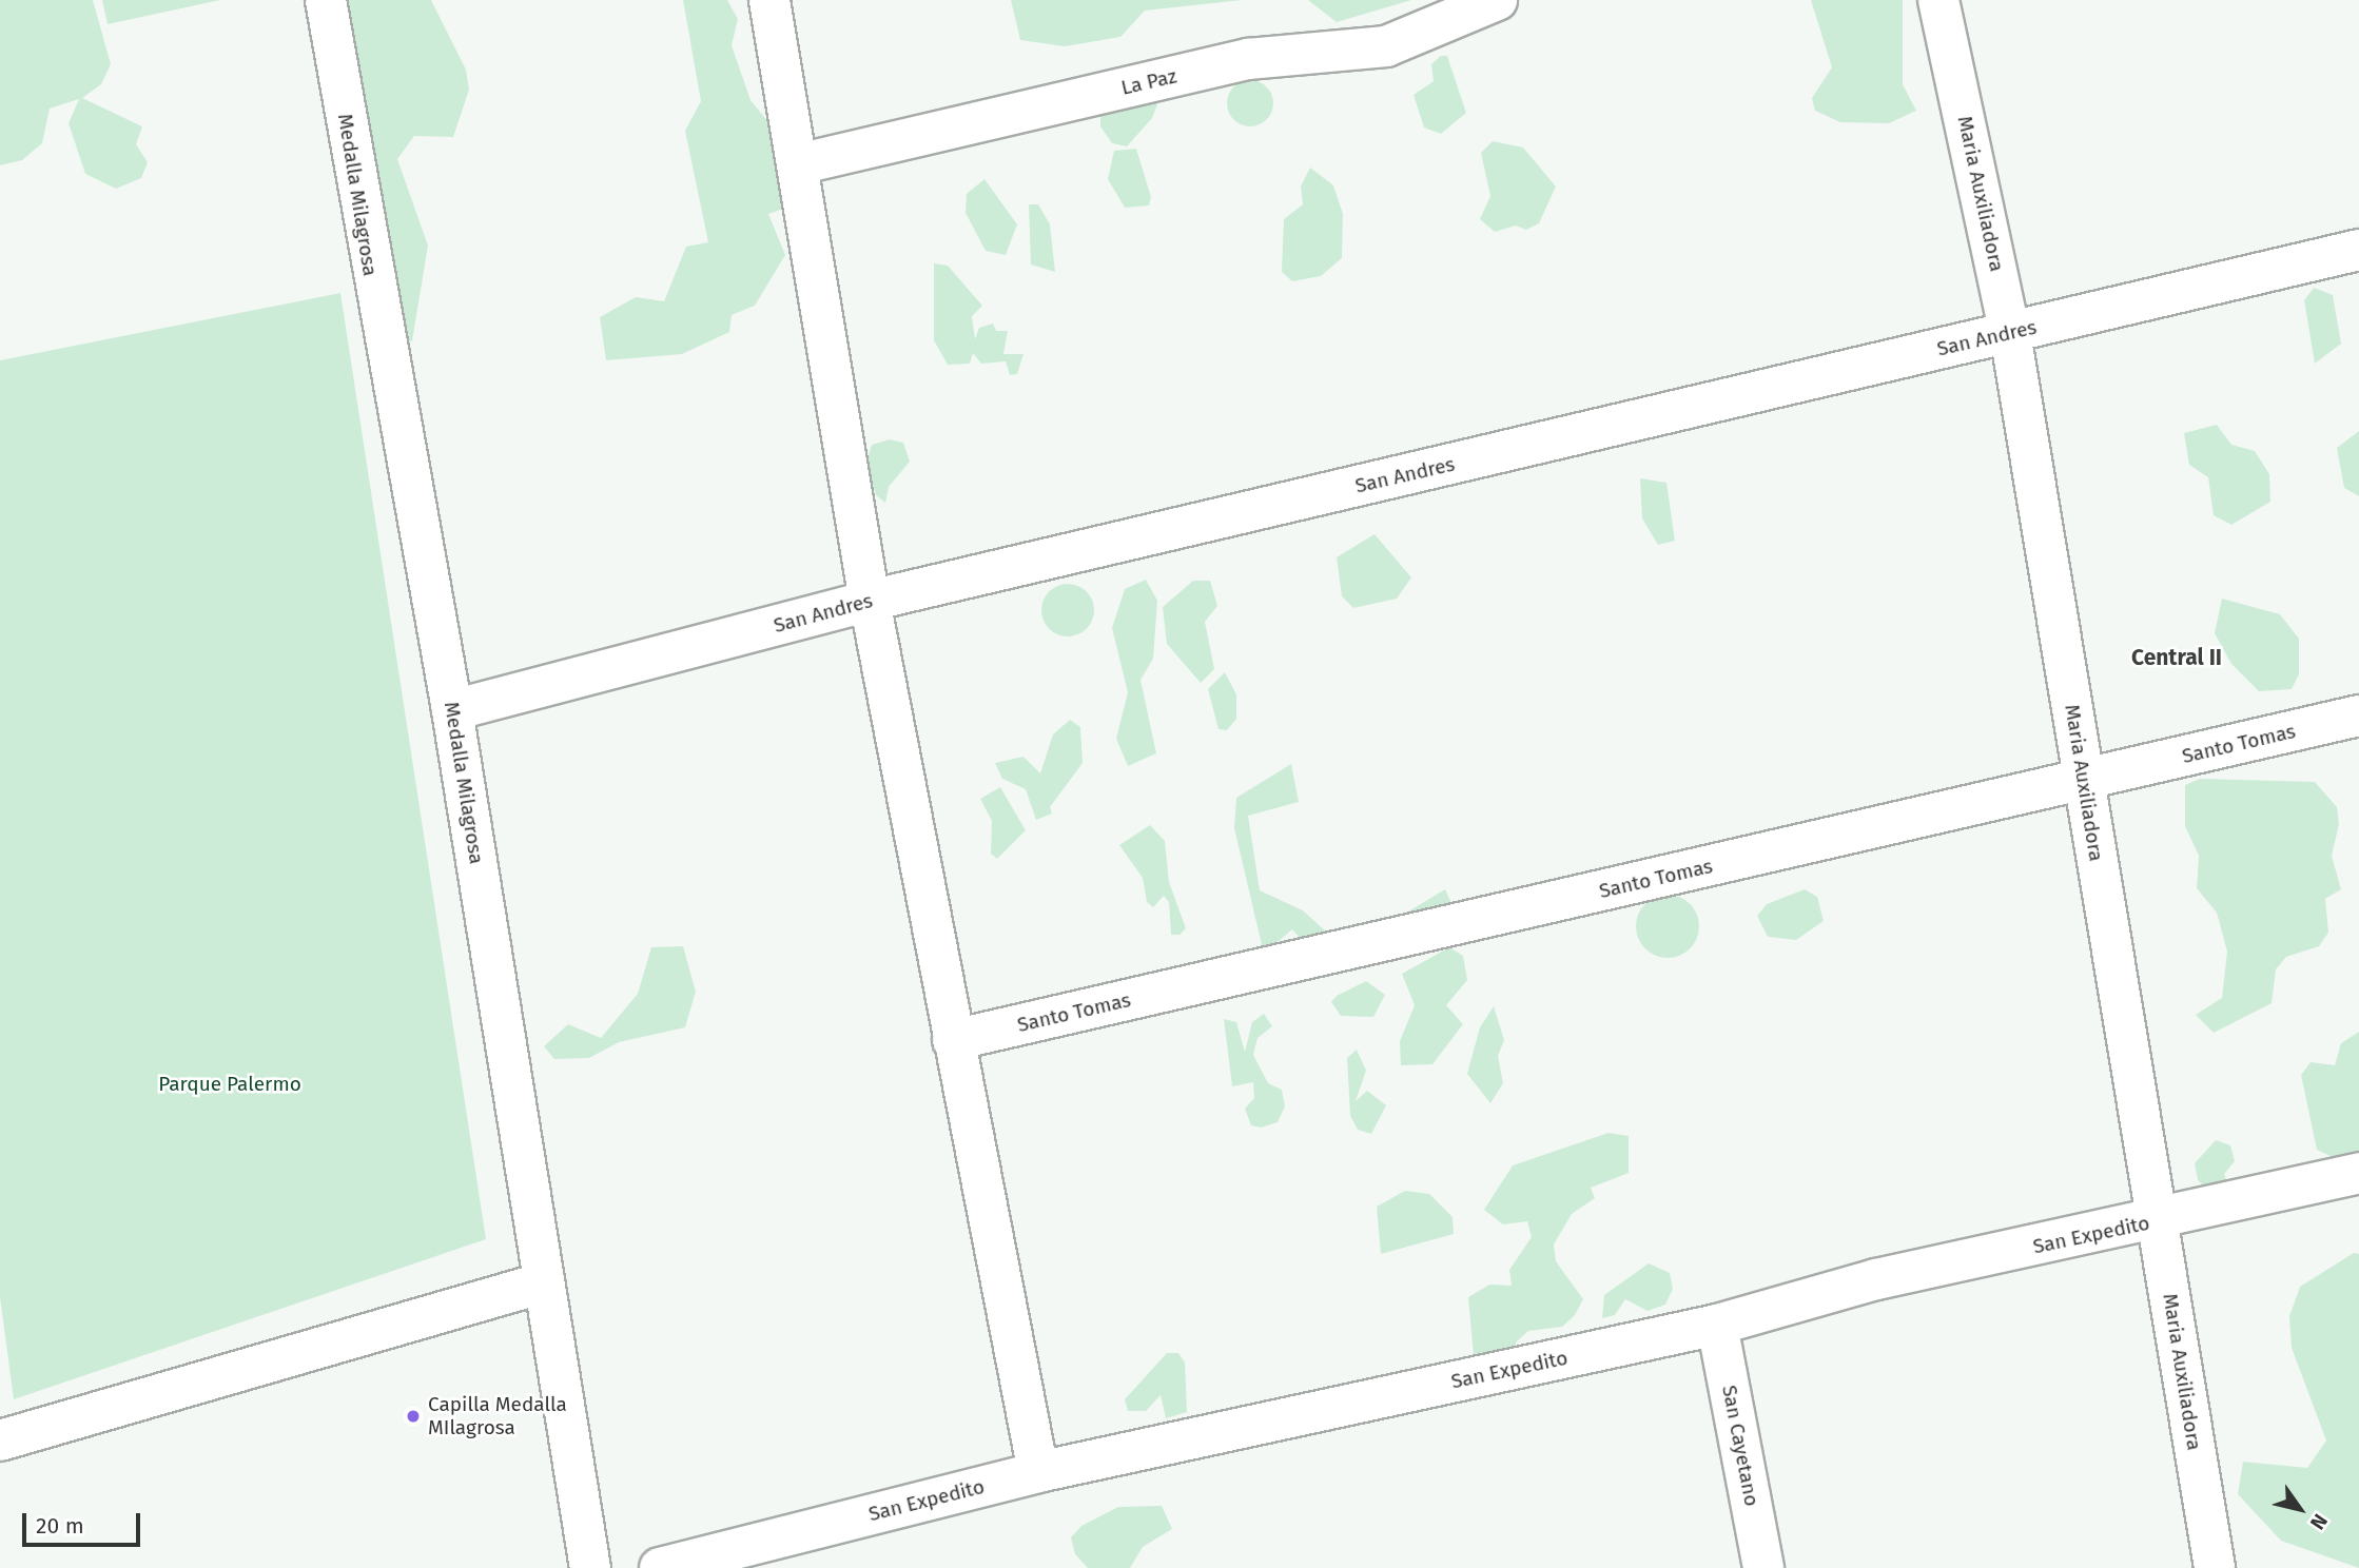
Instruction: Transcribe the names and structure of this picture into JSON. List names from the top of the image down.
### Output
{
  "streets": {
    "street": [
      "La Paz",
      "Maria Auxiliadora",
      "Medalla Milagrosa",
      "San Andres",
      "Santo Tomas",
      "San Expedito",
      "San Cayetano"
    ]
  },
  "crossings": [
    ["Maria Auxiliadora", "San Andres"],
    ["Maria Auxiliadora", "Santo Tomas"],
    ["Maria Auxiliadora", "San Expedito"],
    ["Medalla Milagrosa", "San Andres"],
    ["San Expedito", "San Cayetano"]
  ],
  "districts": ["Central II"],
  "parks": ["Parque Palermo"],
  "places": ["Capilla Medalla MIlagrosa"],
  "scale_bar": "20 m",
  "north": "bottom right"
}
